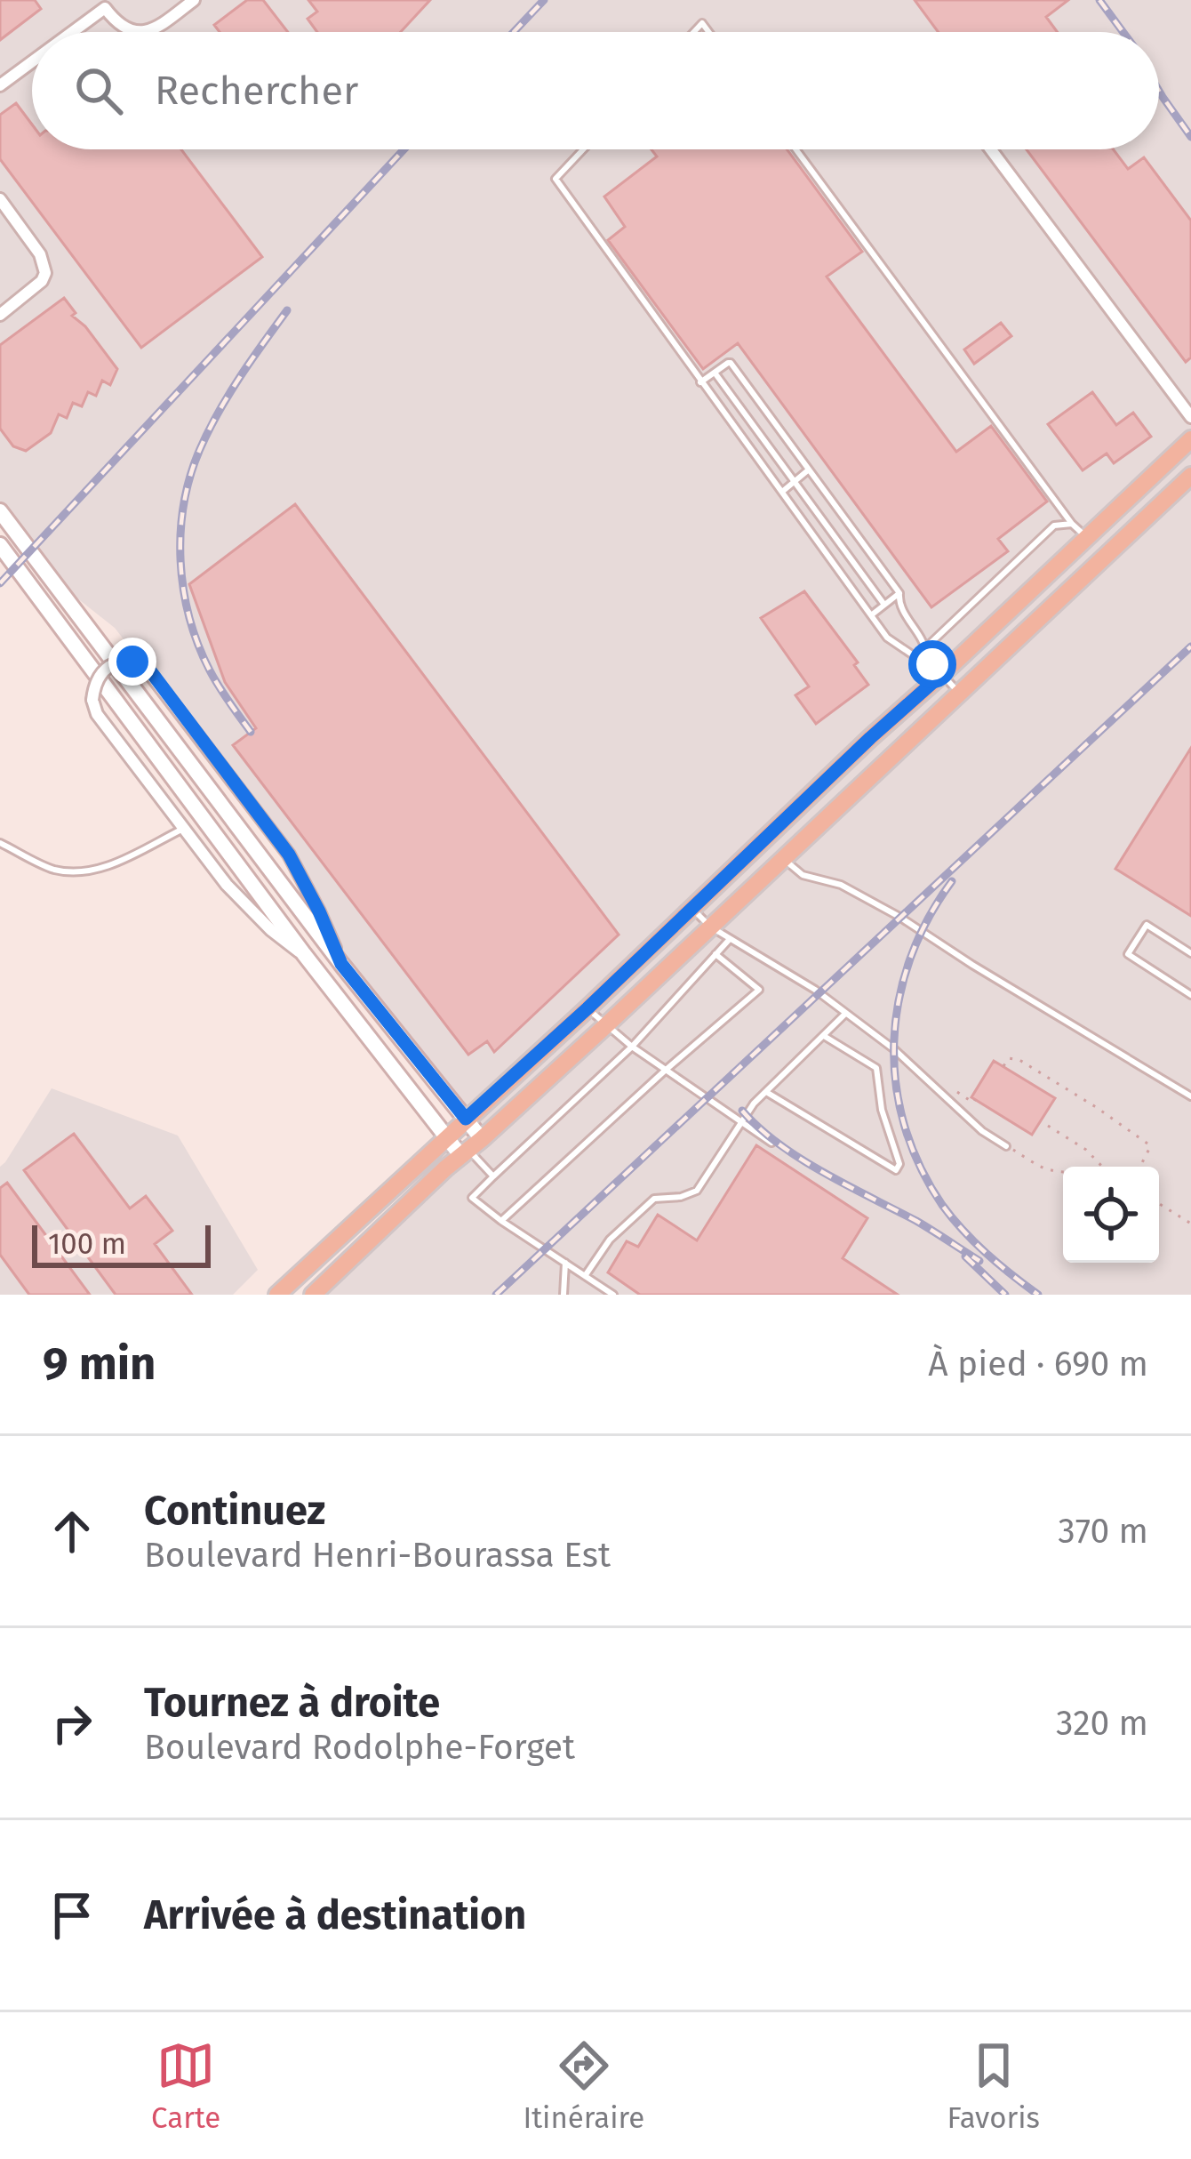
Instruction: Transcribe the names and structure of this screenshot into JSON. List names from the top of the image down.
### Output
{
  "scale_bar": "100 m",
  "page": {
    "search": "Rechercher",
    "scale": "100 m",
    "heading": ["9 min", "À pied · 690 m"],
    "list": [
      ["Continuez", "Boulevard Henri-Bourassa Est", "370 m"],
      ["Tournez à droite", "Boulevard Rodolphe-Forget", "320 m"],
      "Arrivée à destination"
    ],
    "nav": ["Carte", "Itinéraire", "Favoris"]
  }
}
